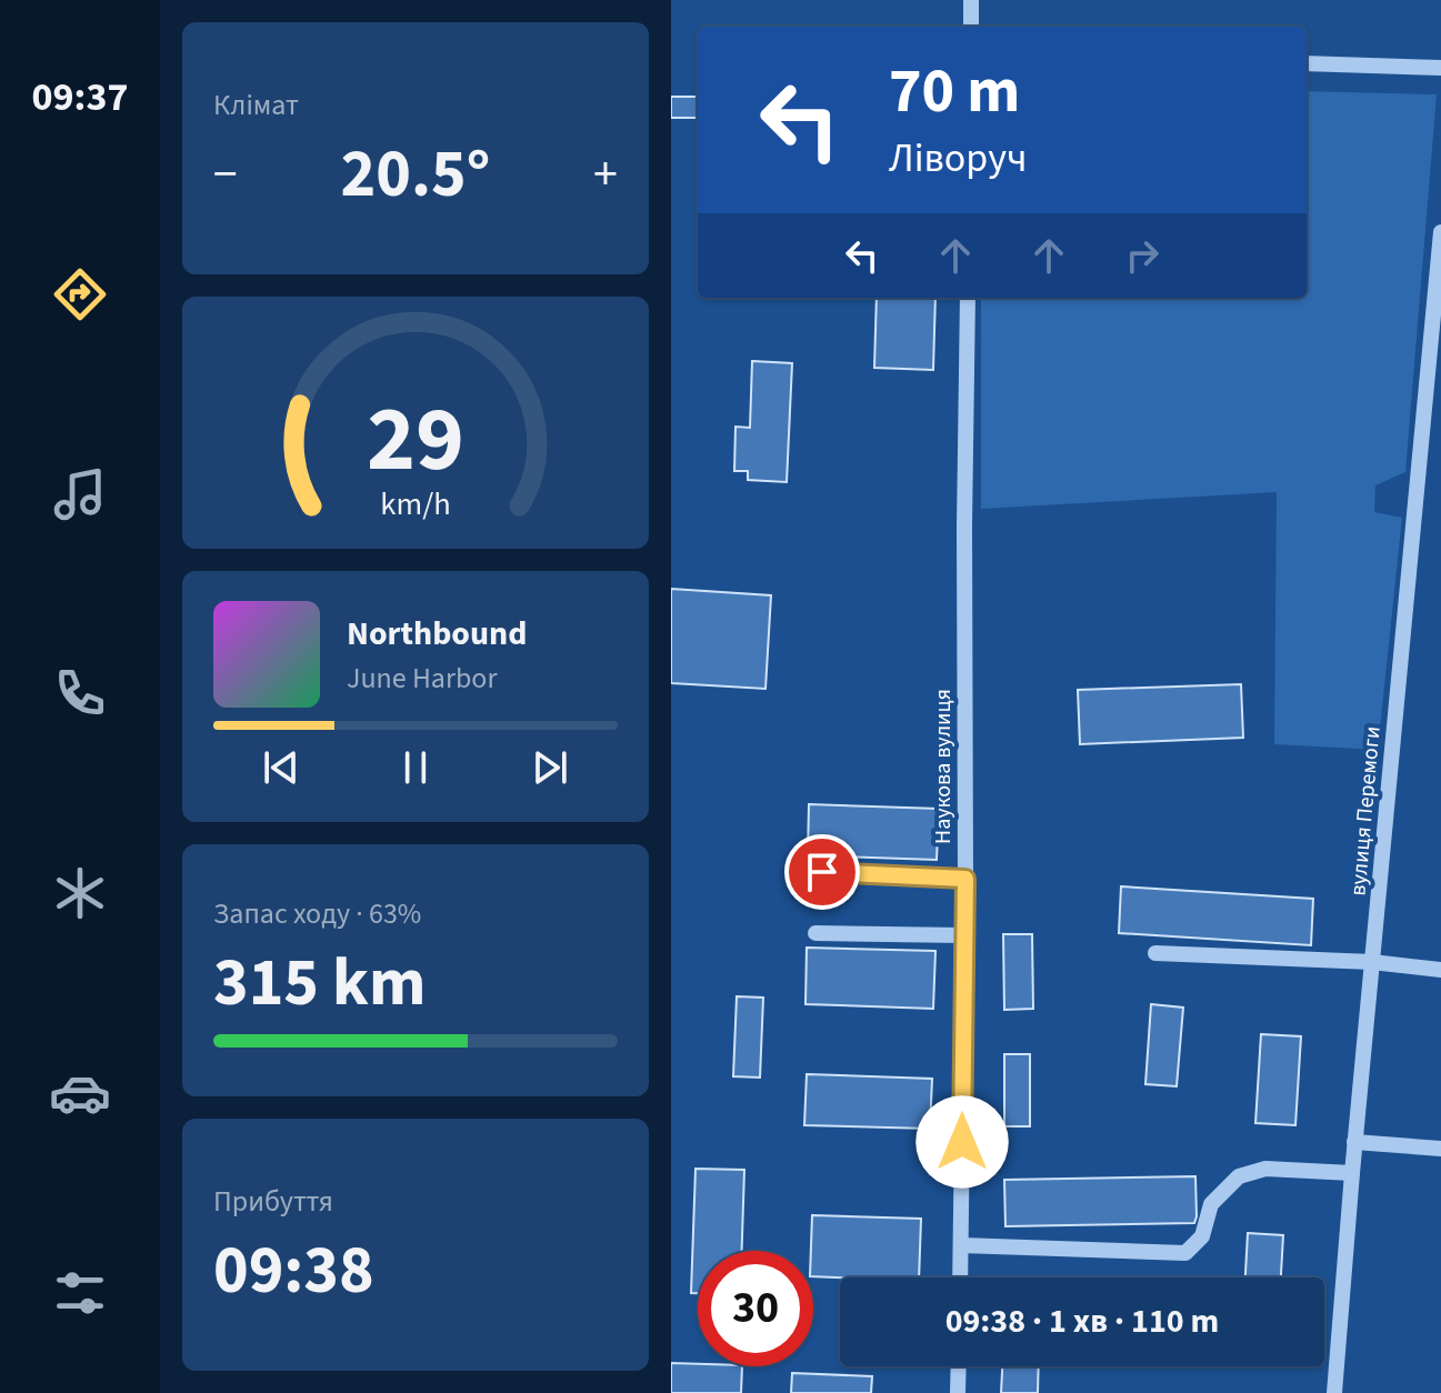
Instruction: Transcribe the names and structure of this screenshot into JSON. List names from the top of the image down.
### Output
{
  "streets": {
    "street": ["Наукова вулиця", "вулиця Перемоги"]
  },
  "page": {
    "tabs": "09:37",
    "tile": [
      "Клімат",
      ["Запас ходу · 63%", "315 km"],
      ["Прибуття", "09:38"]
    ],
    "turn": ["70 m", "Ліворуч"],
    "heat": ["−", "20.5°", "+"],
    "song": ["Northbound", "June Harbor"],
    "limit": "30",
    "trip": "09:38 · 1 хв · 110 m",
    "gauge": ["29", "km/h"]
  }
}
